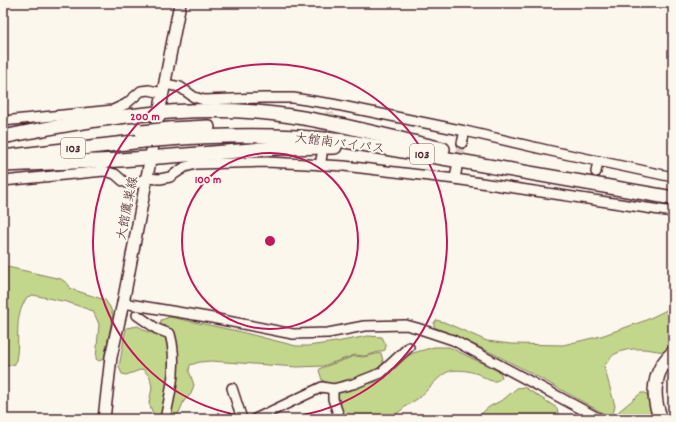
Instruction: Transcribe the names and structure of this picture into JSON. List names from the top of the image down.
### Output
{
  "streets": {
    "highway": ["大館南バイパス", "103"],
    "main road": ["大館鷹巣線"]
  },
  "rings": ["200 m", "100 m"]
}
